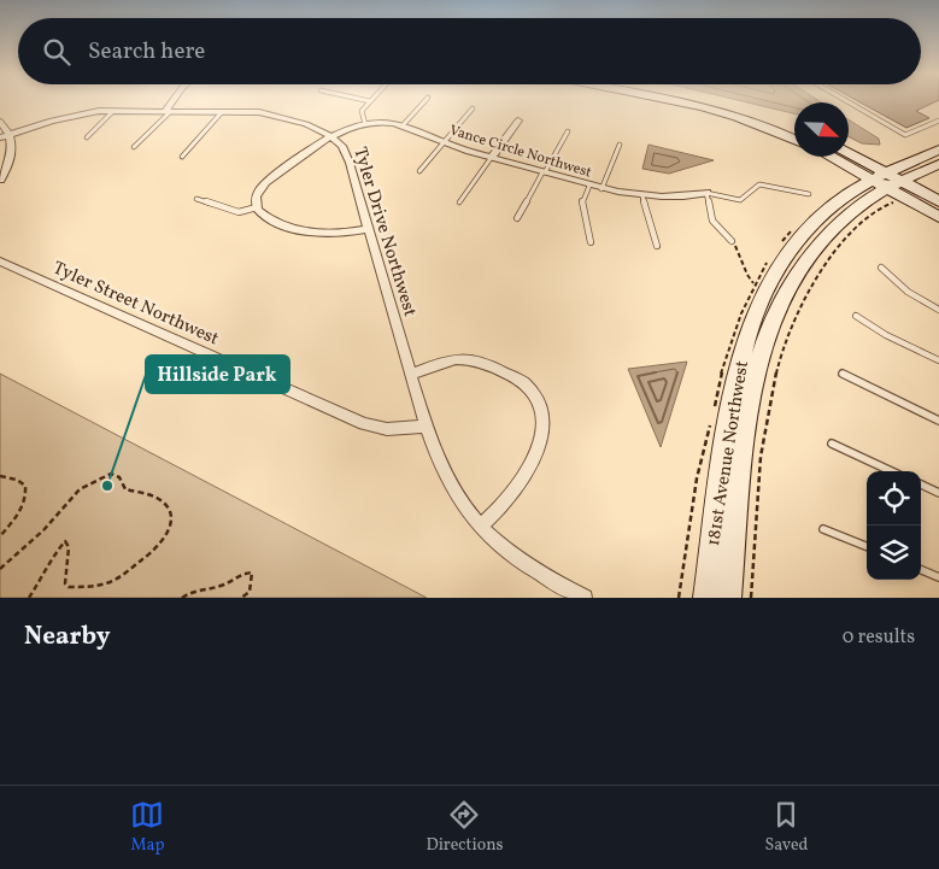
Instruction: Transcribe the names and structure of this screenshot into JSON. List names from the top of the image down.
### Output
{
  "streets": {
    "main road": ["181st Avenue Northwest"],
    "street": ["Vance Circle Northwest", "Tyler Drive Northwest", "Tyler Street Northwest"]
  },
  "crossings": [
    ["Vance Circle Northwest", "Tyler Drive Northwest"],
    ["Tyler Drive Northwest", "Tyler Street Northwest"]
  ],
  "places": ["Hillside Park"],
  "north": "bottom right",
  "page": {
    "search": "Search here",
    "heading": ["Nearby", "0 results"],
    "nav": ["Map", "Directions", "Saved"]
  }
}
